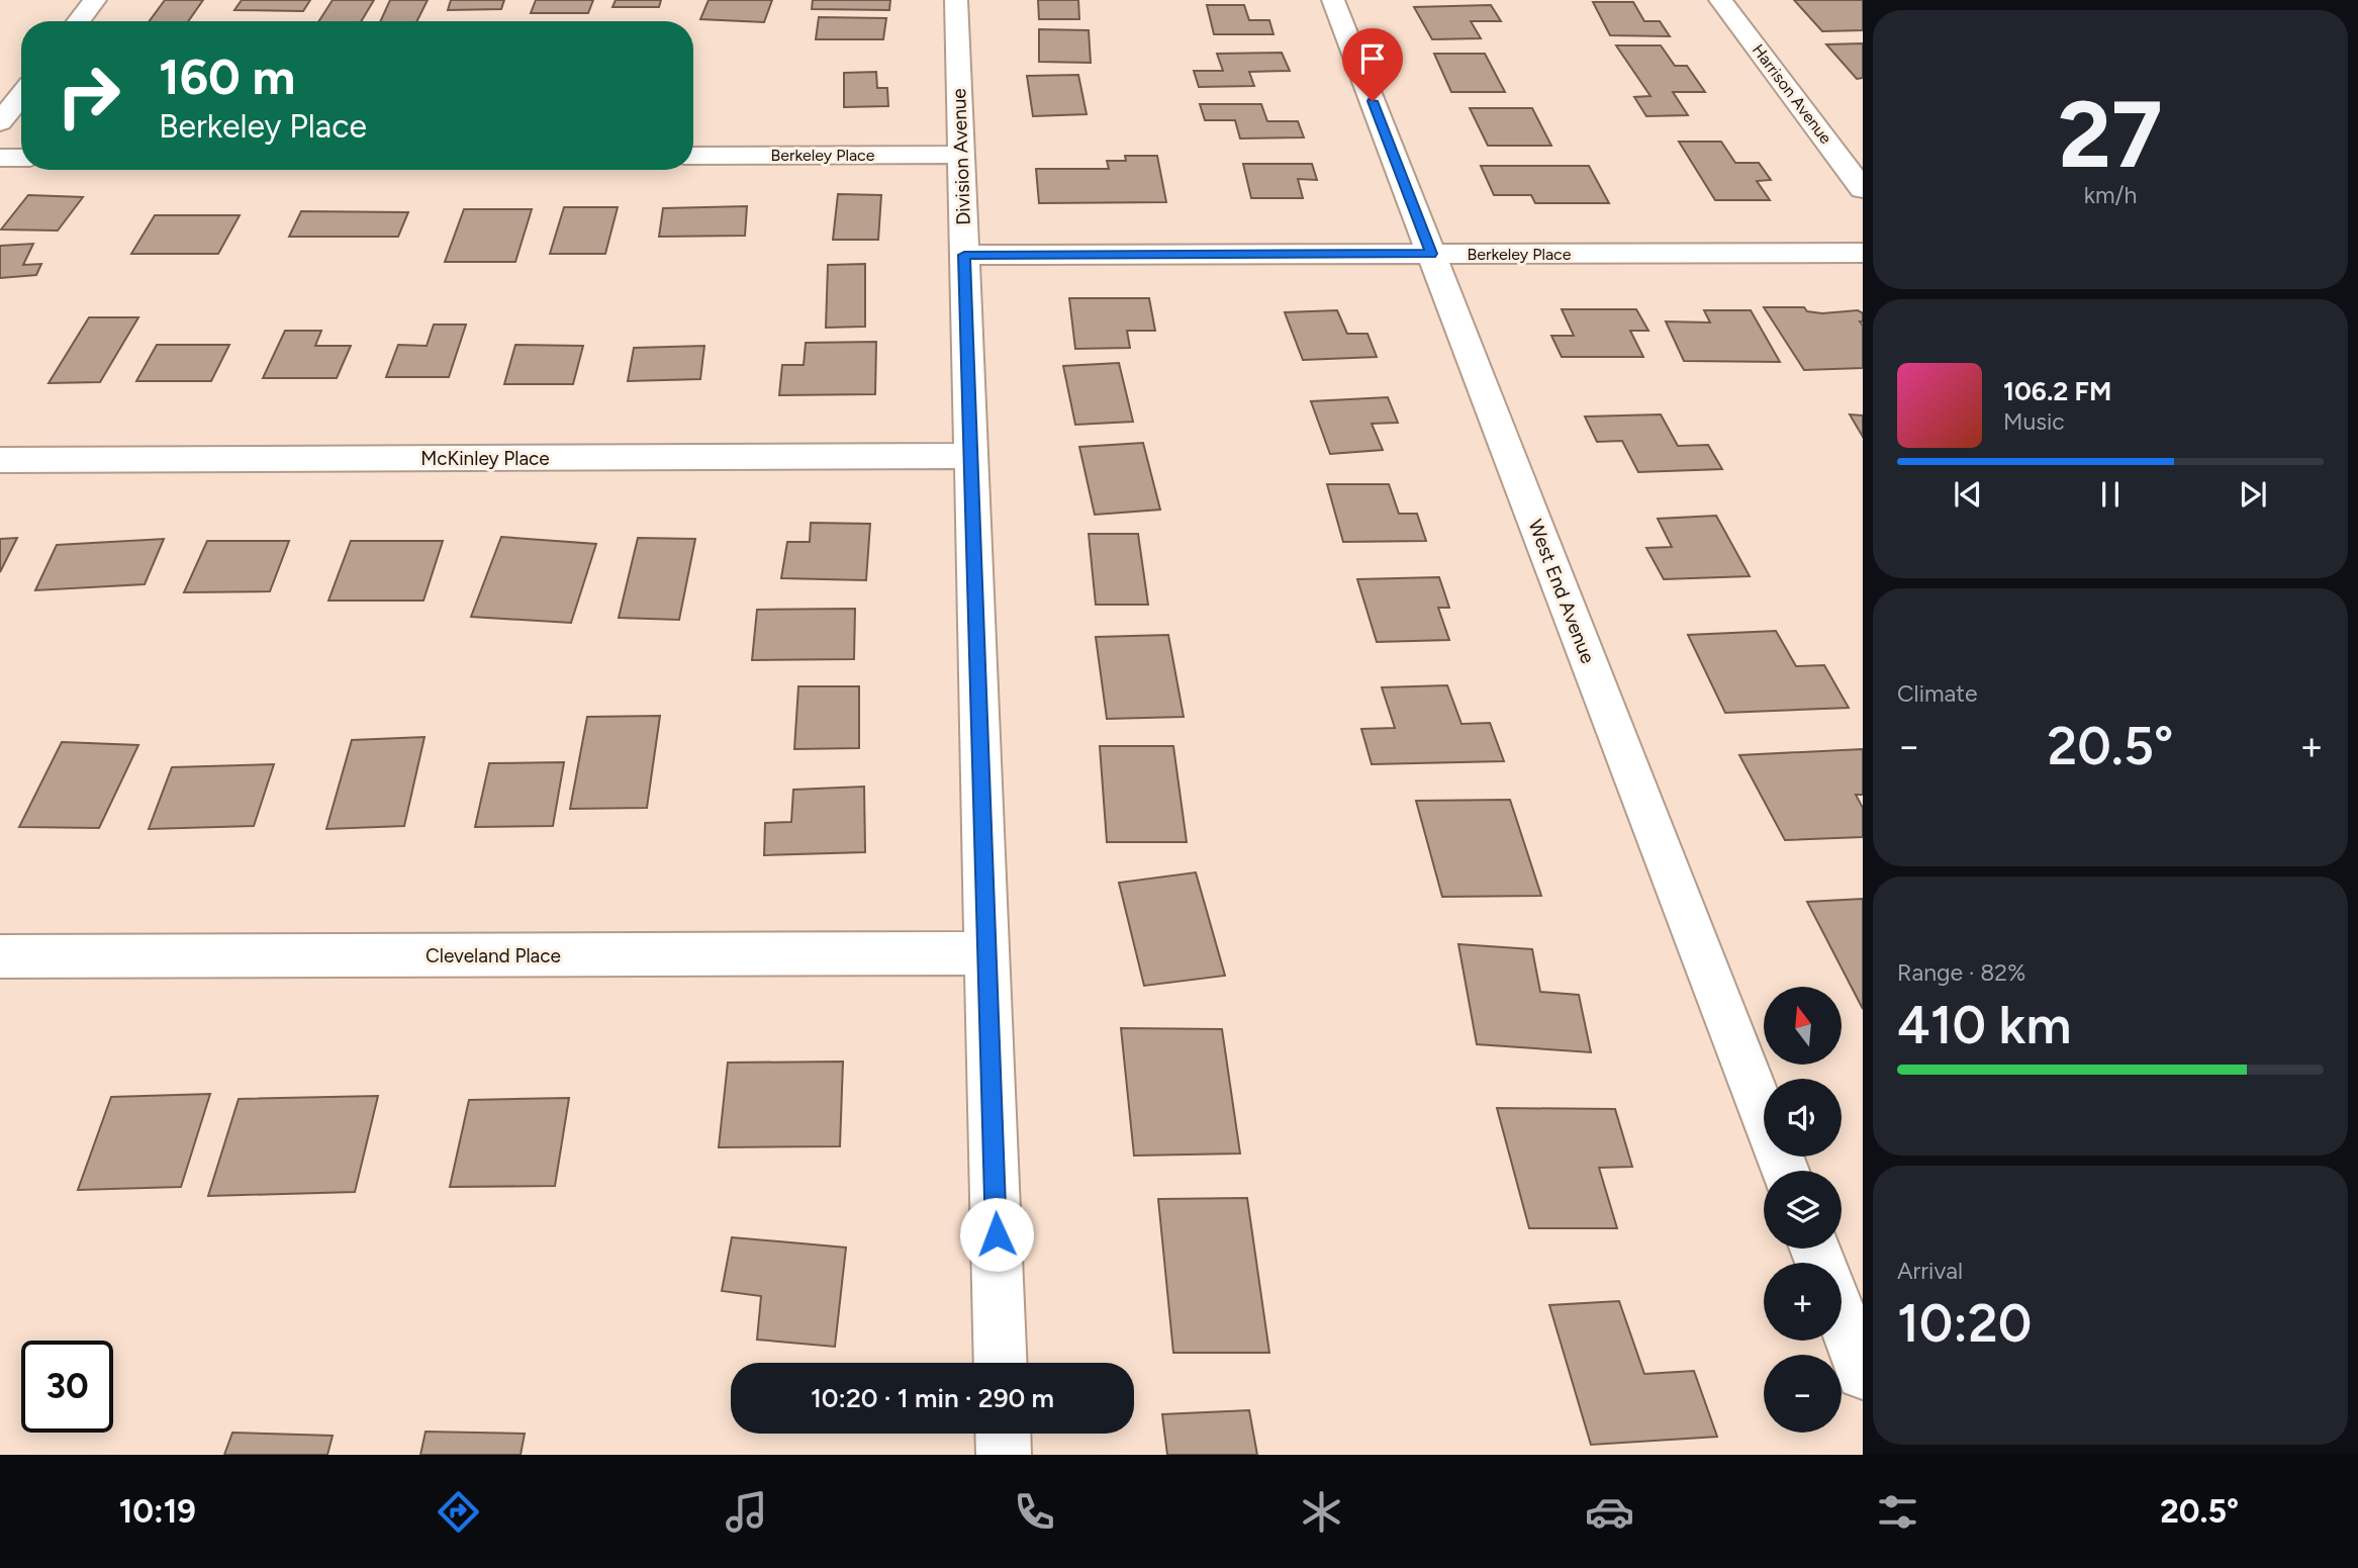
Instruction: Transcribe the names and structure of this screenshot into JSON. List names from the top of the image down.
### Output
{
  "streets": {
    "street": [
      "Harrison Avenue",
      "Berkeley Place",
      "Division Avenue",
      "McKinley Place",
      "West End Avenue",
      "Cleveland Place"
    ]
  },
  "crossings": [
    ["Berkeley Place", "Division Avenue"],
    ["Berkeley Place", "West End Avenue"],
    ["Division Avenue", "McKinley Place"],
    ["Division Avenue", "Cleveland Place"]
  ],
  "north": "top",
  "page": {
    "tile": [
      ["27", "km/h"],
      "Climate",
      ["Range · 82%", "410 km"],
      ["Arrival", "10:20"]
    ],
    "turn": ["160 m", "Berkeley Place"],
    "song": ["106.2 FM", "Music"],
    "heat": ["−", "20.5°", "+"],
    "map_buttons": ["+", "−"],
    "limit": "30",
    "trip": "10:20 · 1 min · 290 m",
    "tabs": ["10:19", "20.5°"]
  }
}
